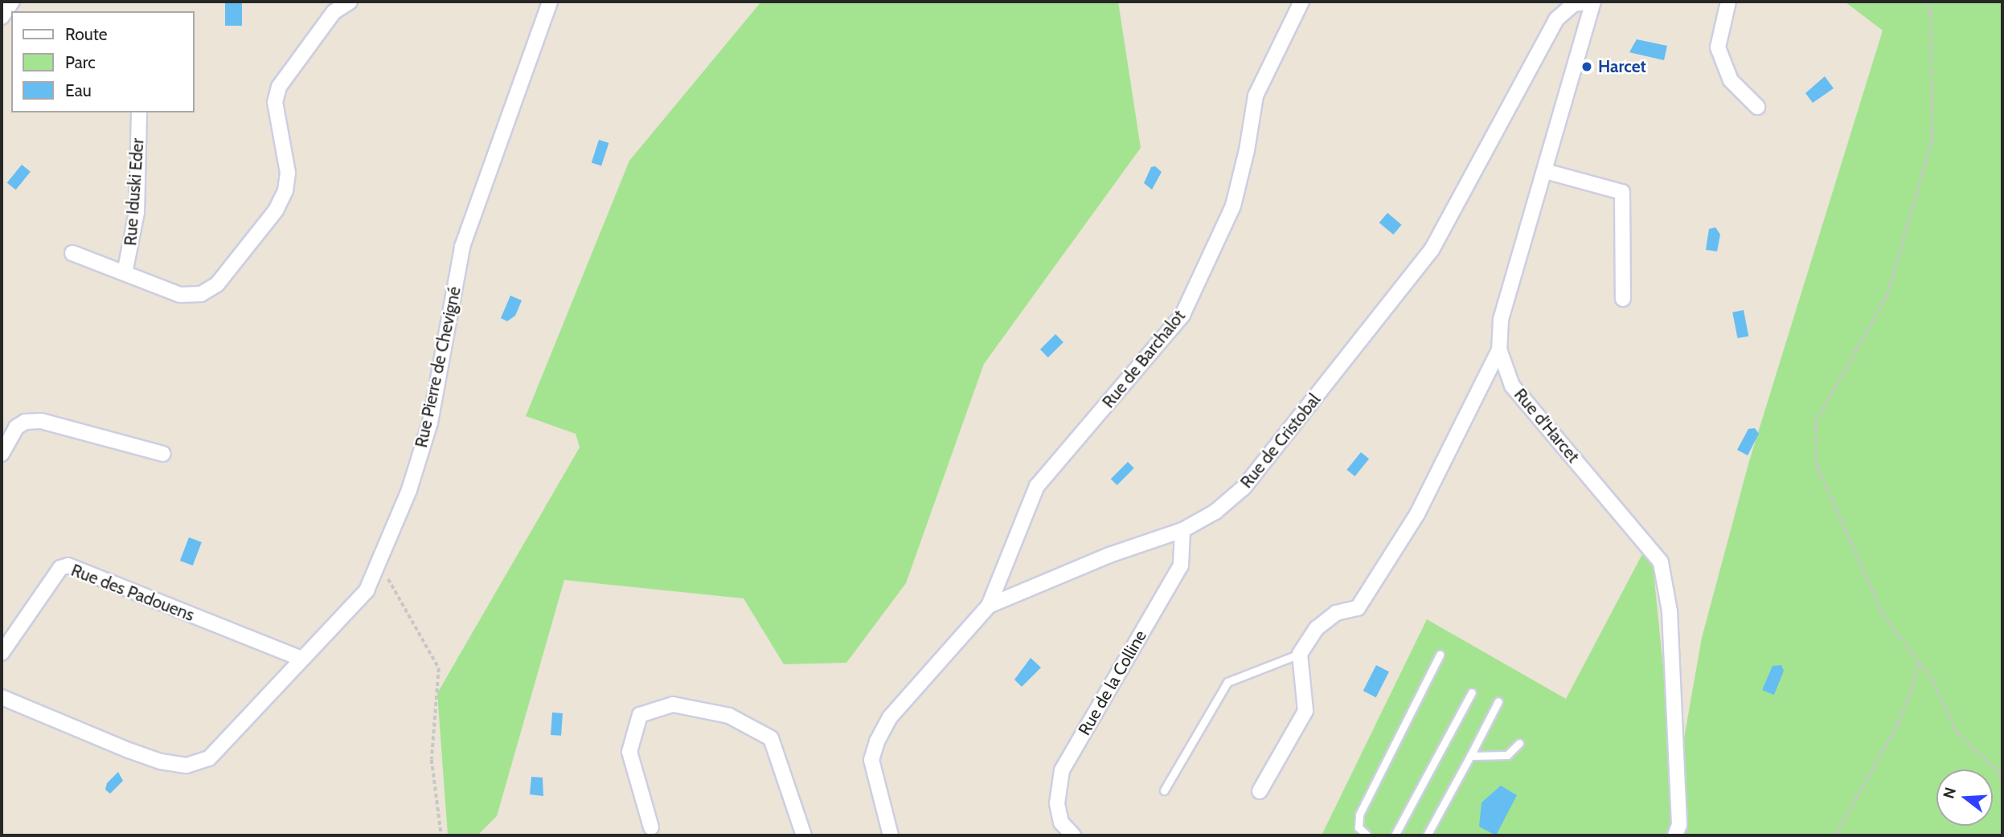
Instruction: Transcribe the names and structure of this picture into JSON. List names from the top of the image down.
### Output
{
  "streets": {
    "street": [
      "Rue Iduski Eder",
      "Rue de Barchalot",
      "Rue Pierre de Chevigné",
      "Rue d'Harcet",
      "Rue de Cristobal",
      "Rue des Padouens",
      "Rue de la Colline"
    ]
  },
  "crossings": [
    ["Rue de Barchalot", "Rue de Cristobal"],
    ["Rue Pierre de Chevigné", "Rue des Padouens"],
    ["Rue d'Harcet", "Rue de Cristobal"],
    ["Rue de Cristobal", "Rue de la Colline"]
  ],
  "places": ["Harcet"],
  "legend": ["Route", "Parc", "Eau"],
  "north": "left"
}
